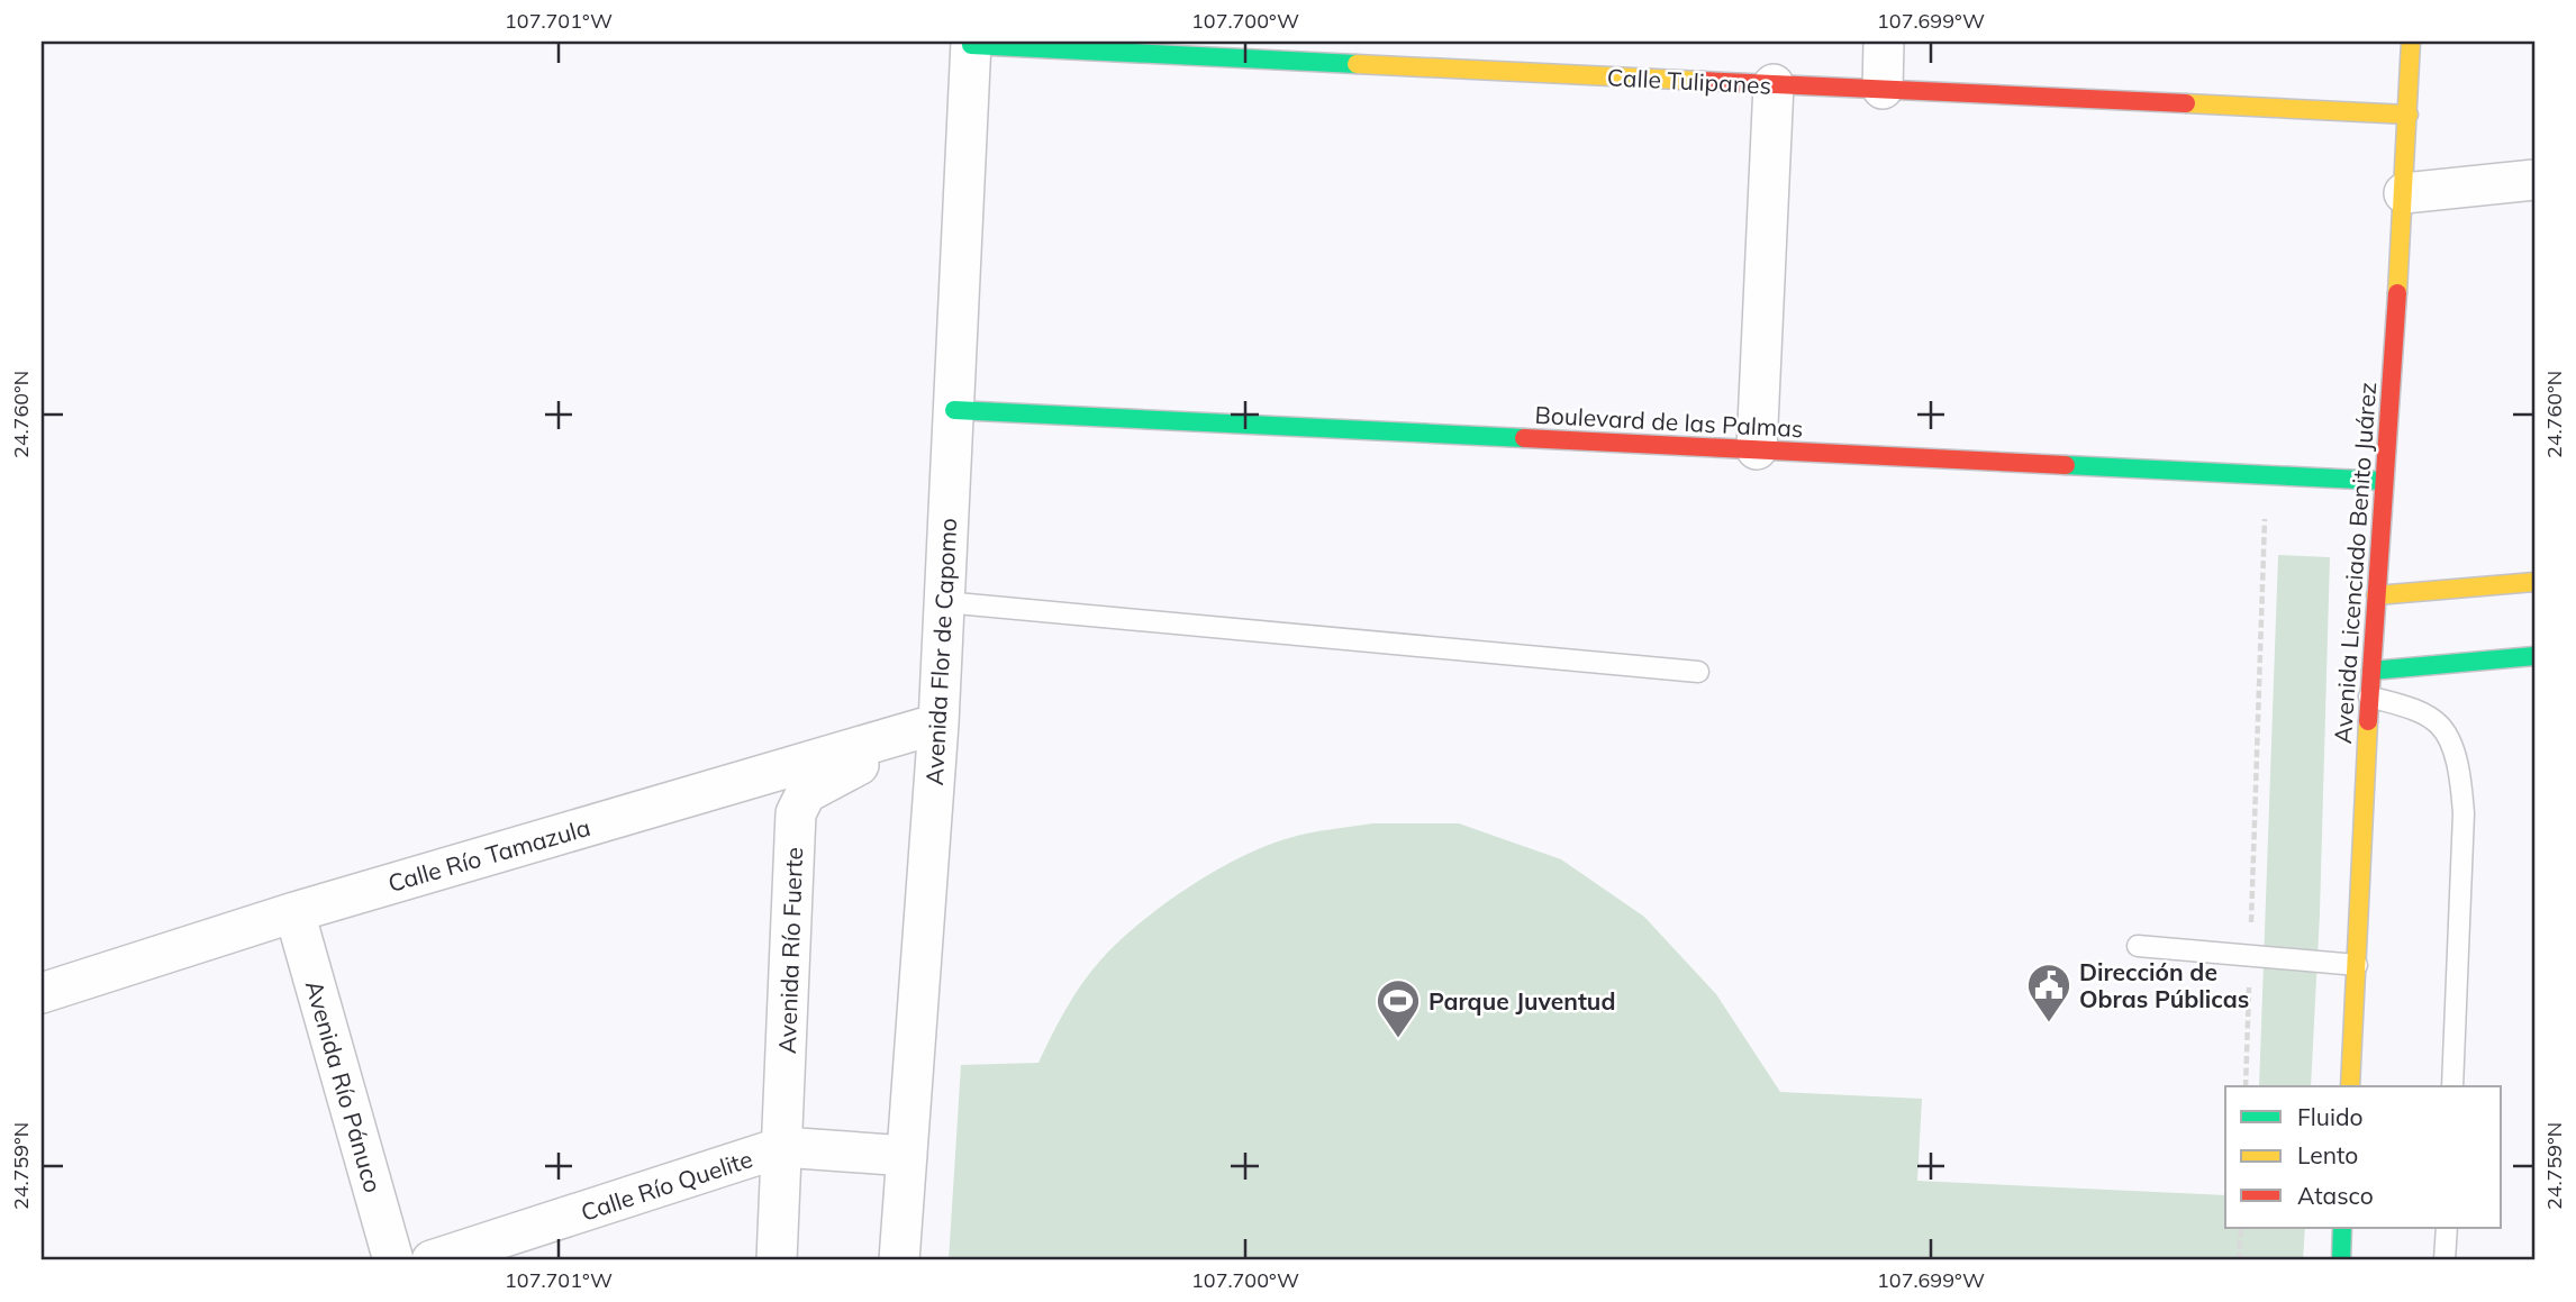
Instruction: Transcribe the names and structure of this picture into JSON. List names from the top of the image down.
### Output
{
  "streets": {
    "street": [
      "Calle Tulipanes",
      "Boulevard de las Palmas",
      "Avenida Licenciado Benito Juárez",
      "Avenida Flor de Capomo",
      "Calle Río Tamazula",
      "Avenida Río Fuerte",
      "Avenida Río Pánuco",
      "Calle Río Quelite"
    ]
  },
  "crossings": [
    ["Calle Tulipanes", "Avenida Licenciado Benito Juárez"],
    ["Calle Tulipanes", "Avenida Flor de Capomo"],
    ["Boulevard de las Palmas", "Avenida Licenciado Benito Juárez"],
    ["Boulevard de las Palmas", "Avenida Flor de Capomo"],
    ["Avenida Flor de Capomo", "Calle Río Tamazula"],
    ["Avenida Flor de Capomo", "Avenida Río Fuerte"],
    ["Avenida Flor de Capomo", "Calle Río Quelite"],
    ["Calle Río Tamazula", "Avenida Río Fuerte"],
    ["Calle Río Tamazula", "Avenida Río Pánuco"],
    ["Avenida Río Fuerte", "Calle Río Quelite"]
  ],
  "places": {
    "public building": ["Dirección de Obras Públicas"],
    "sports": ["Parque Juventud"]
  },
  "legend": ["Fluido", "Lento", "Atasco"],
  "coordinates": [
    "107.701°W",
    "107.700°W",
    "107.699°W",
    "24.760°N",
    "24.759°N"
  ]
}
